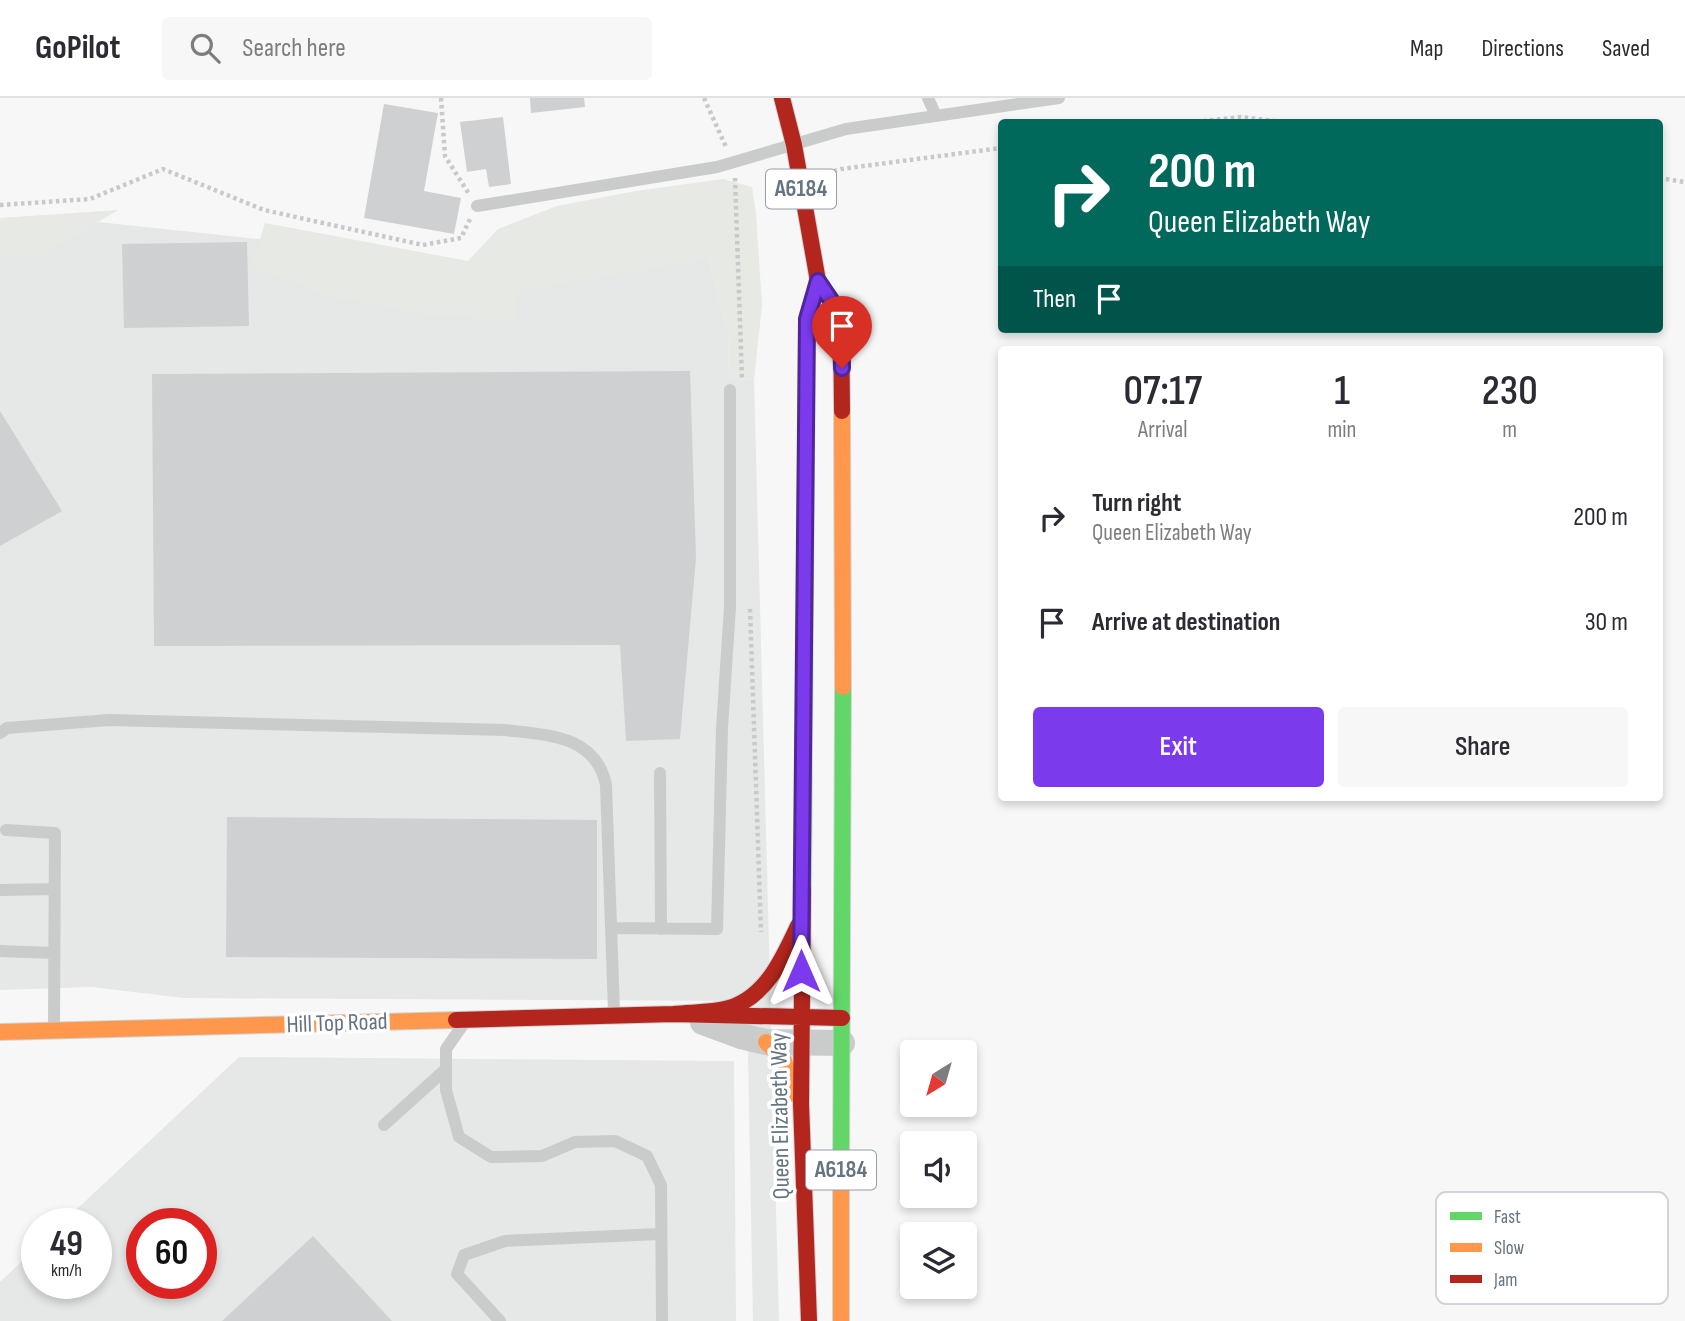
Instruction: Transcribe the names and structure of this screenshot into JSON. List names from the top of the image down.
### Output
{
  "streets": {
    "main road": ["A6184", "Hill Top Road", "Queen Elizabeth Way"]
  },
  "crossings": [
    ["Hill Top Road", "Queen Elizabeth Way"]
  ],
  "legend": ["Fast", "Slow", "Jam"],
  "north": "bottom left",
  "page": {
    "header": "GoPilot",
    "search": "Search here",
    "nav": ["Map", "Directions", "Saved"],
    "turn": ["200 m", "Queen Elizabeth Way"],
    "then": "Then",
    "eta": [
      "07:17",
      "Arrival",
      "1",
      "min",
      "230",
      "m"
    ],
    "list": [
      {
        "name": "Turn right",
        "note": "Queen Elizabeth Way",
        "value": "200 m"
      },
      {
        "name": "Arrive at destination",
        "value": "30 m"
      }
    ],
    "buttons": ["Exit", "Share"],
    "speed": "49 km/h",
    "limit": "60"
  }
}
